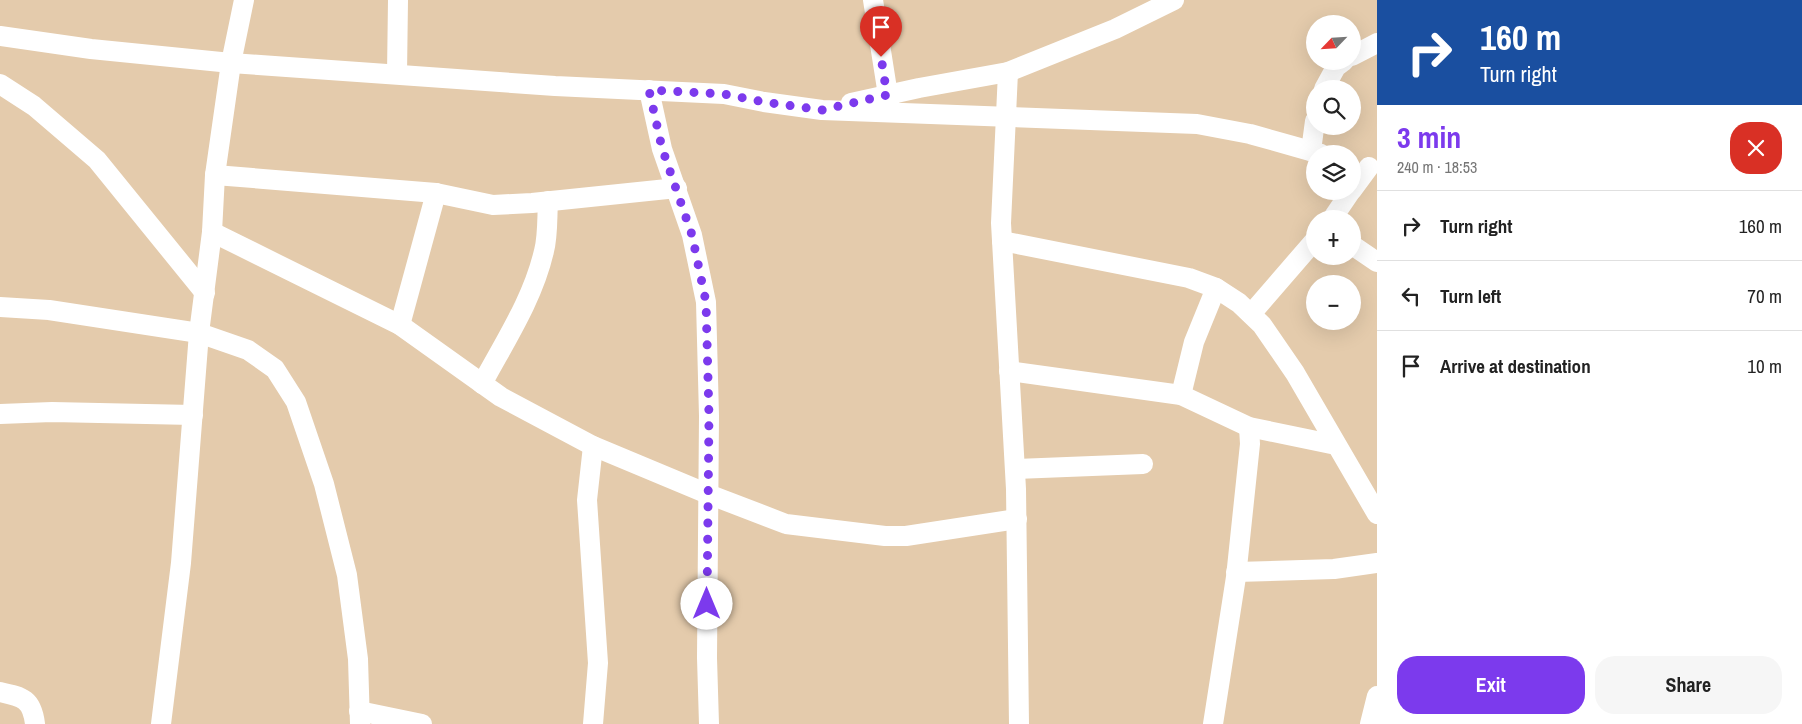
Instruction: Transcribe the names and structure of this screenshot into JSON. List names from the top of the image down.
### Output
{
  "north": "bottom left",
  "page": {
    "turn": ["160 m", "Turn right"],
    "map_buttons": ["+", "−"],
    "heading": ["3 min", "240 m · 18:53"],
    "list": [
      {
        "name": "Turn right",
        "value": "160 m"
      },
      {
        "name": "Turn left",
        "value": "70 m"
      },
      {
        "name": "Arrive at destination",
        "value": "10 m"
      }
    ],
    "buttons": ["Exit", "Share"]
  }
}
